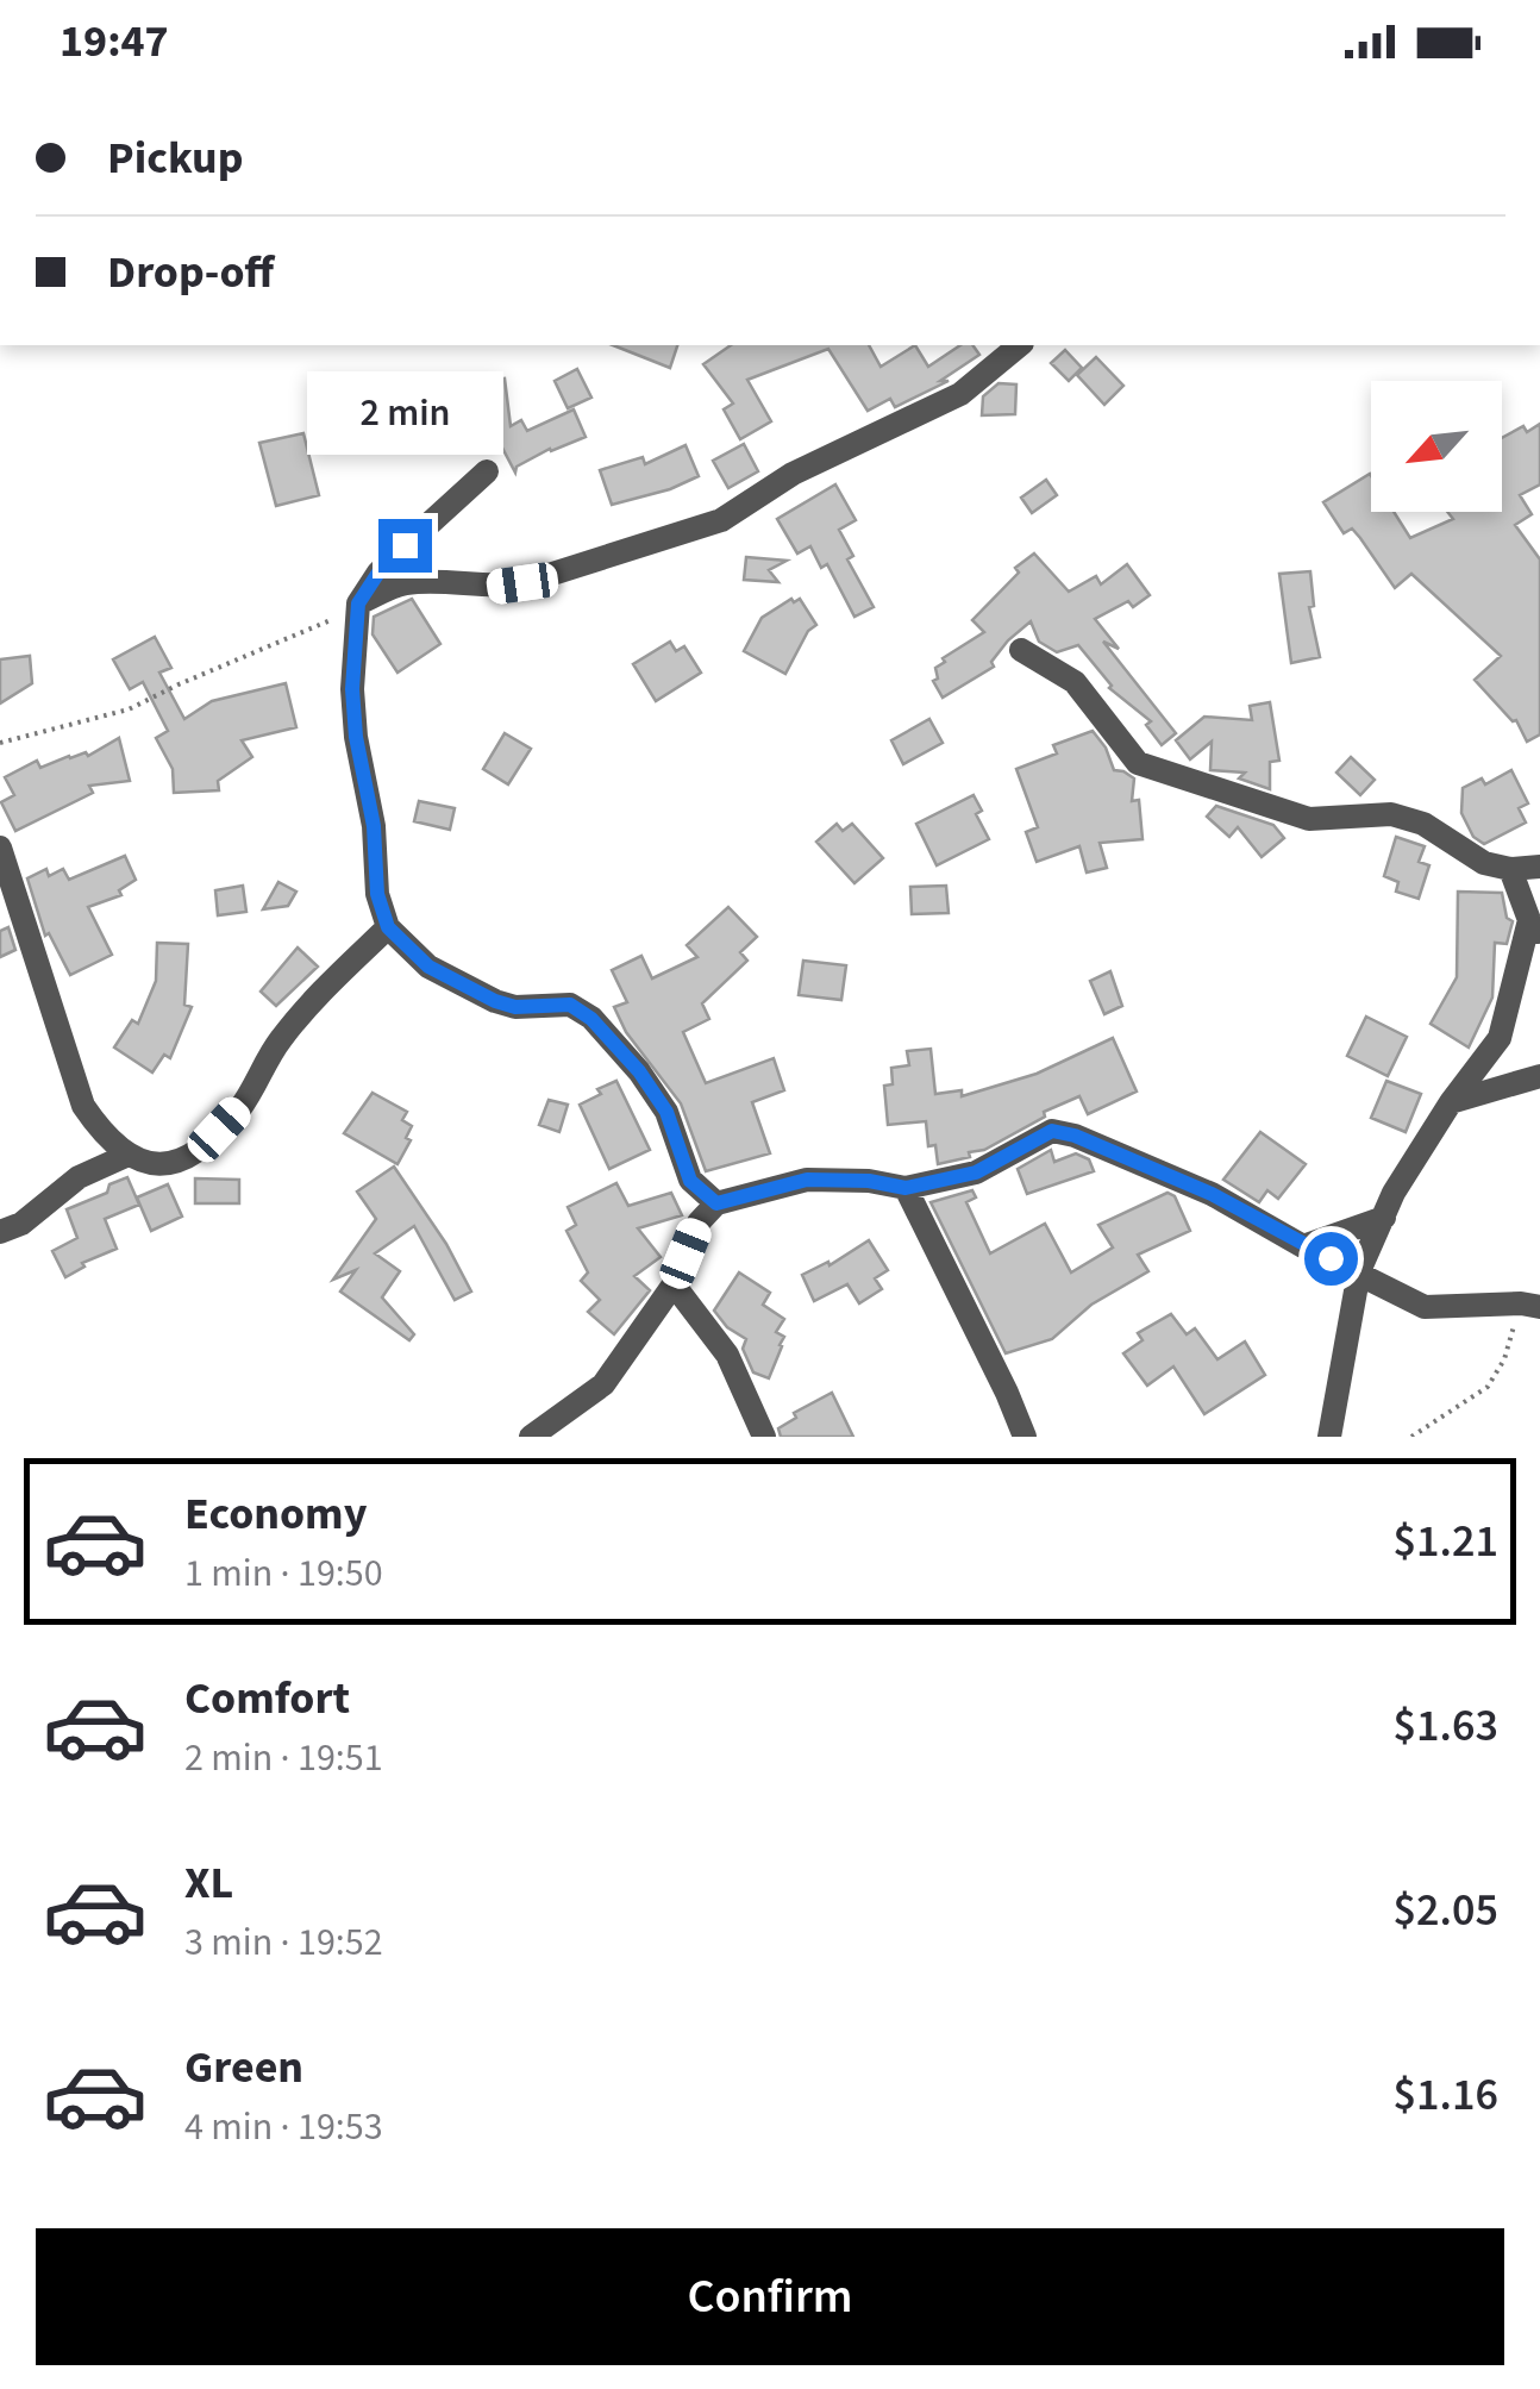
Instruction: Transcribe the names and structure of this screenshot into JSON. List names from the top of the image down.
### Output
{
  "north": "bottom left",
  "page": {
    "status": "19:47",
    "banner": ["Pickup", "Drop-off"],
    "bubble": "2 min",
    "list": [
      {
        "name": "Economy",
        "note": "1 min · 19:50",
        "value": "$1.21"
      },
      {
        "name": "Comfort",
        "note": "2 min · 19:51",
        "value": "$1.63"
      },
      {
        "name": "XL",
        "note": "3 min · 19:52",
        "value": "$2.05"
      },
      {
        "name": "Green",
        "note": "4 min · 19:53",
        "value": "$1.16"
      }
    ],
    "buttons": "Confirm"
  }
}
